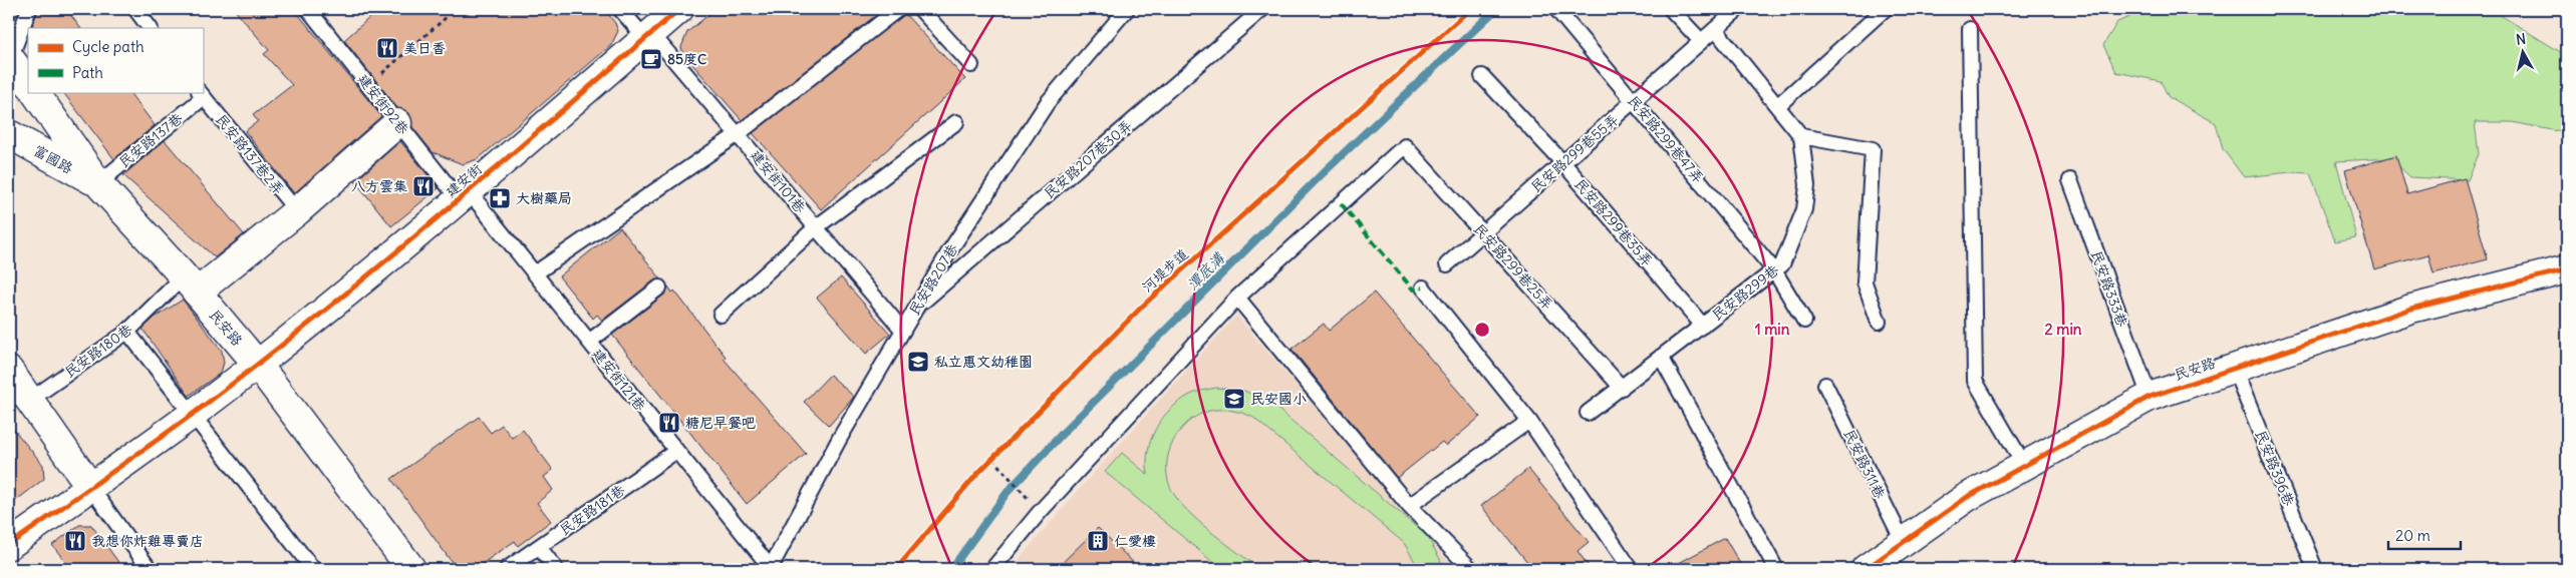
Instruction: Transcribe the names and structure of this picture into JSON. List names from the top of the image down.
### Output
{
  "streets": {
    "street": ["富國路", "建安街", "民安路"],
    "lane": [
      "建安街92巷",
      "民安路299巷47弄",
      "民安路137巷",
      "民安路299巷55弄",
      "民安路137巷2弄",
      "民安路207巷30弄",
      "建安街101巷",
      "民安路299巷35弄",
      "民安路299巷25弄",
      "民安路207巷",
      "民安路333巷",
      "民安路299巷",
      "民安路180巷",
      "建安街121巷",
      "民安路311巷",
      "民安路396巷",
      "民安路181巷"
    ],
    "cycle path": ["河堤步道"]
  },
  "crossings": [
    ["建安街92巷", "建安街"],
    ["建安街92巷", "建安街121巷"],
    ["民安路299巷47弄", "民安路299巷55弄"],
    ["民安路299巷47弄", "民安路299巷"],
    ["民安路137巷", "民安路137巷2弄"],
    ["民安路137巷", "富國路"],
    ["民安路137巷", "民安路"],
    ["民安路299巷55弄", "民安路299巷35弄"],
    ["民安路299巷55弄", "民安路299巷25弄"],
    ["富國路", "民安路"],
    ["民安路207巷30弄", "民安路207巷"],
    ["建安街", "建安街101巷"],
    ["建安街", "民安路"],
    ["建安街", "建安街121巷"],
    ["建安街101巷", "民安路207巷"],
    ["民安路299巷35弄", "民安路299巷"],
    ["民安路299巷25弄", "民安路299巷"],
    ["民安路207巷", "建安街121巷"],
    ["民安路333巷", "民安路"],
    ["民安路", "民安路180巷"],
    ["民安路", "民安路311巷"],
    ["民安路", "民安路396巷"],
    ["建安街121巷", "民安路181巷"]
  ],
  "water": ["潭底溝"],
  "places": {
    "restaurant": [
      "美日香",
      "八方雲集",
      "糖尼早餐吧",
      "我想你炸雞專賣店"
    ],
    "cafe": ["85度C"],
    "pharmacy": ["大樹藥局"],
    "school or university": ["私立惠文幼稚園", "民安國小"],
    "building": ["仁愛樓"]
  },
  "legend": ["Cycle path", "Path"],
  "scale_bar": "20 m",
  "north": "top",
  "rings": ["1 min", "2 min"]
}
